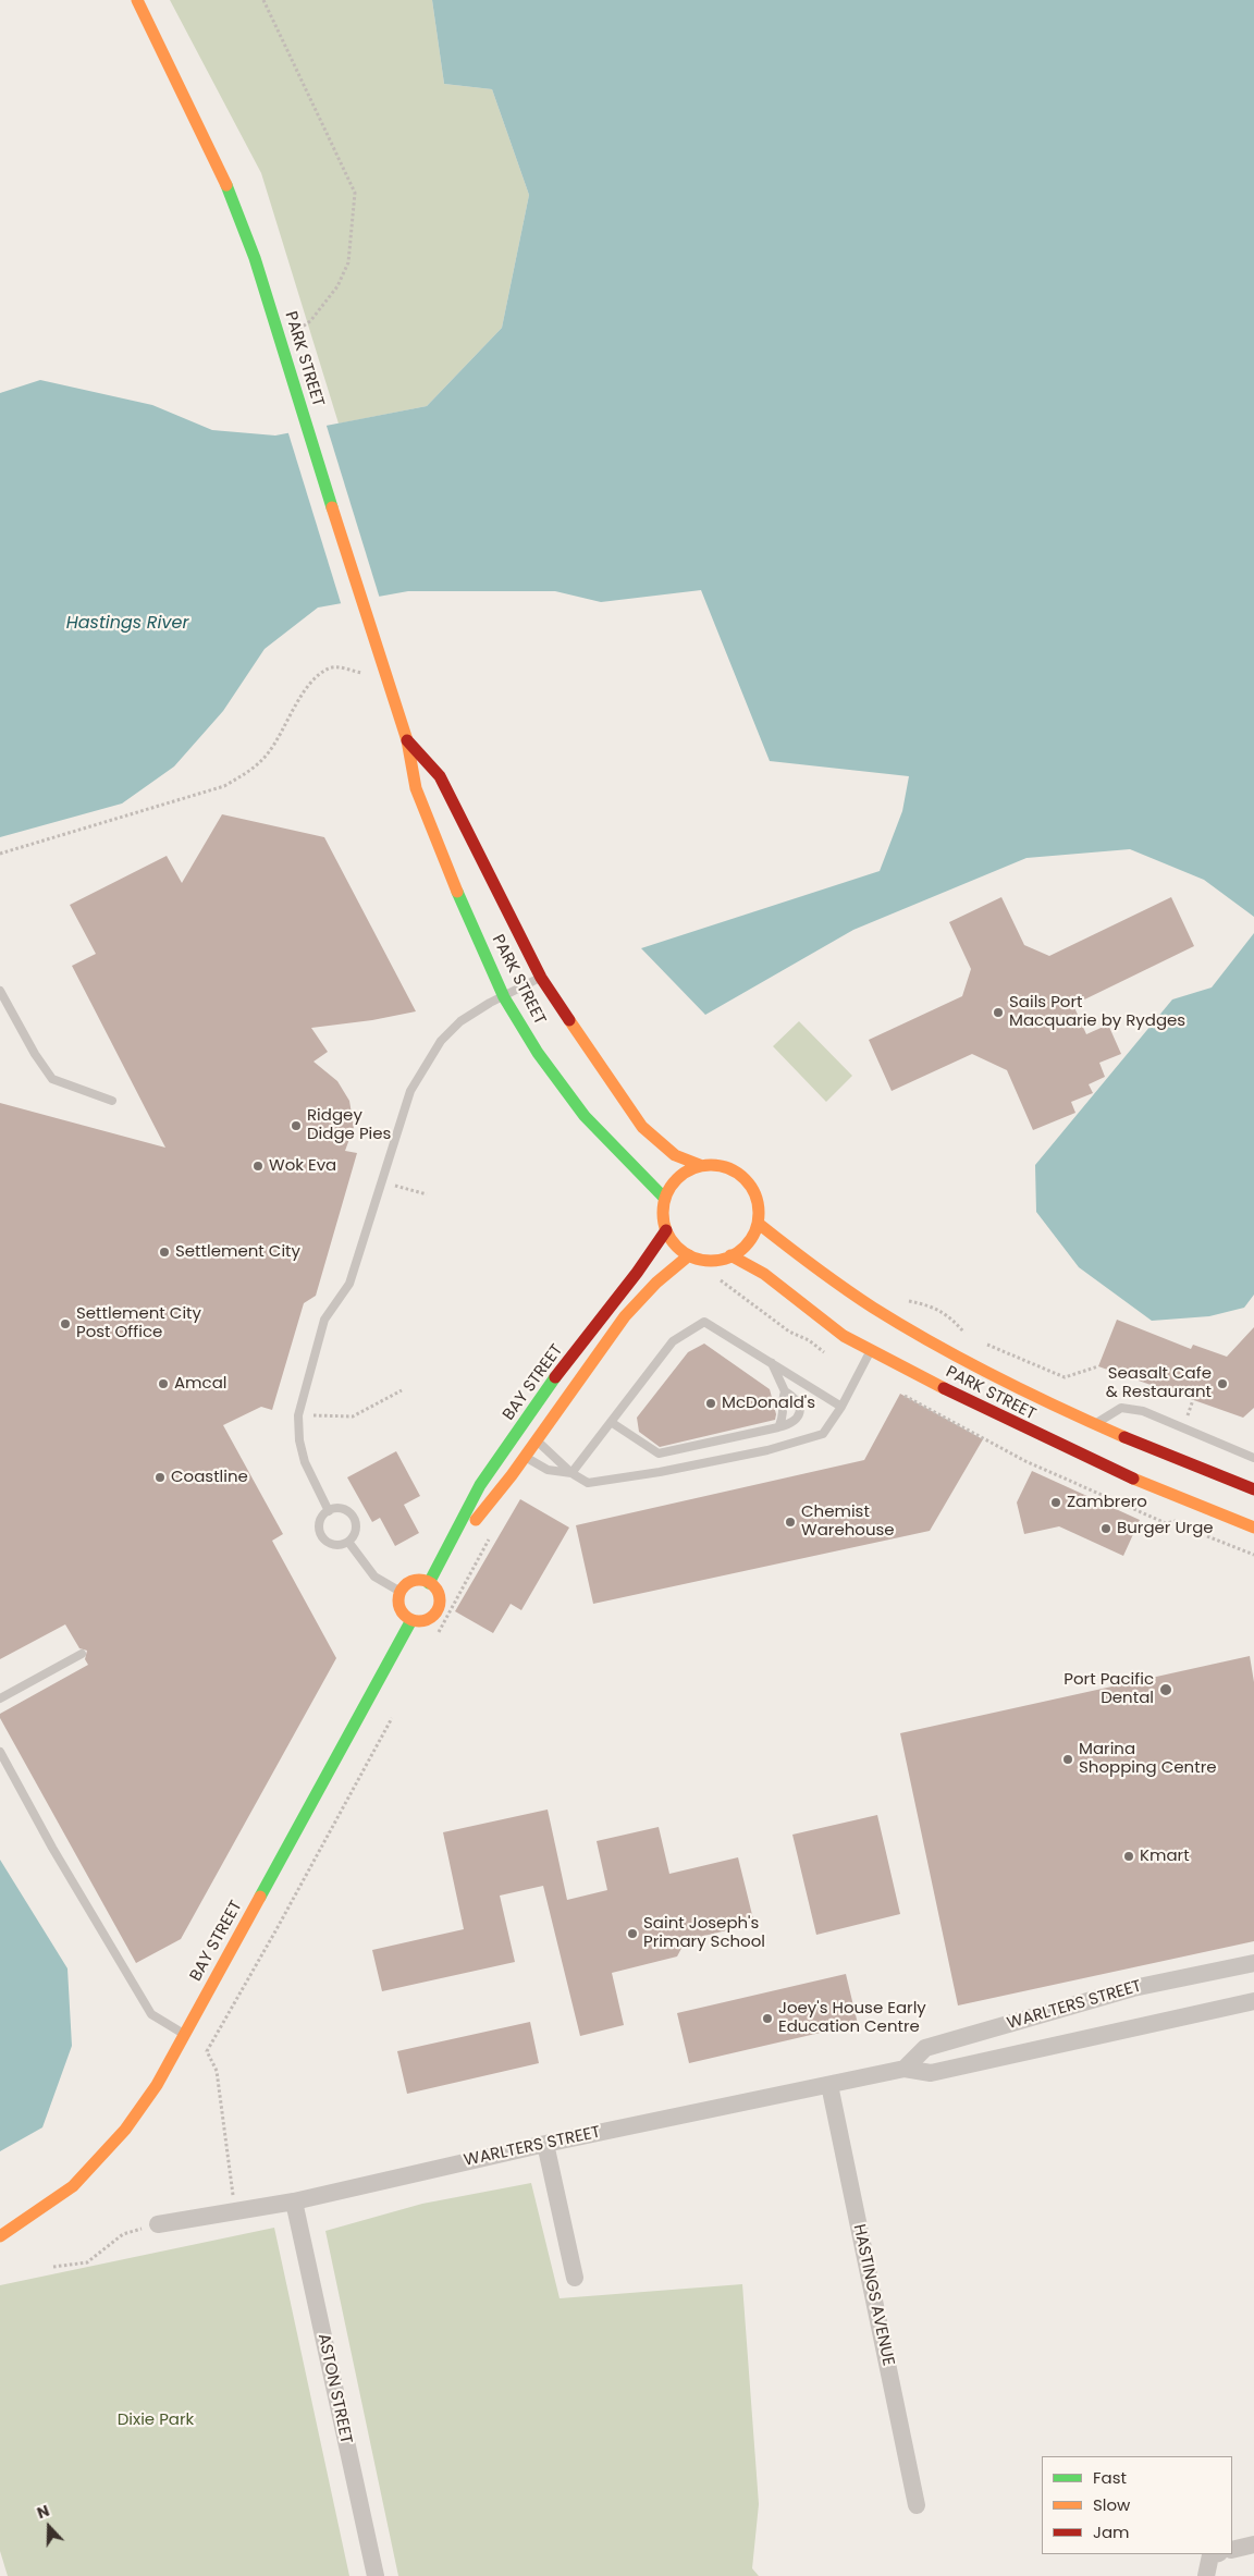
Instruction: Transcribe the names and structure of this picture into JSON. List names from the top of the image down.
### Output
{
  "streets": {
    "street": [
      "PARK STREET",
      "BAY STREET",
      "WARLTERS STREET",
      "HASTINGS AVENUE",
      "ASTON STREET"
    ]
  },
  "crossings": [
    ["PARK STREET", "BAY STREET"],
    ["WARLTERS STREET", "HASTINGS AVENUE"],
    ["WARLTERS STREET", "ASTON STREET"]
  ],
  "water": ["Hastings River"],
  "parks": ["Dixie Park"],
  "places": [
    "Sails Port Macquarie by Rydges",
    "Ridgey Didge Pies",
    "Wok Eva",
    "Settlement City",
    "Settlement City Post Office",
    "Amcal",
    "Seasalt Cafe & Restaurant",
    "McDonald's",
    "Coastline",
    "Zambrero",
    "Chemist Warehouse",
    "Burger Urge",
    "Port Pacific Dental",
    "Marina Shopping Centre",
    "Kmart",
    "Saint Joseph's Primary School",
    "Joey's House Early Education Centre"
  ],
  "legend": ["Fast", "Slow", "Jam"],
  "north": "top"
}
